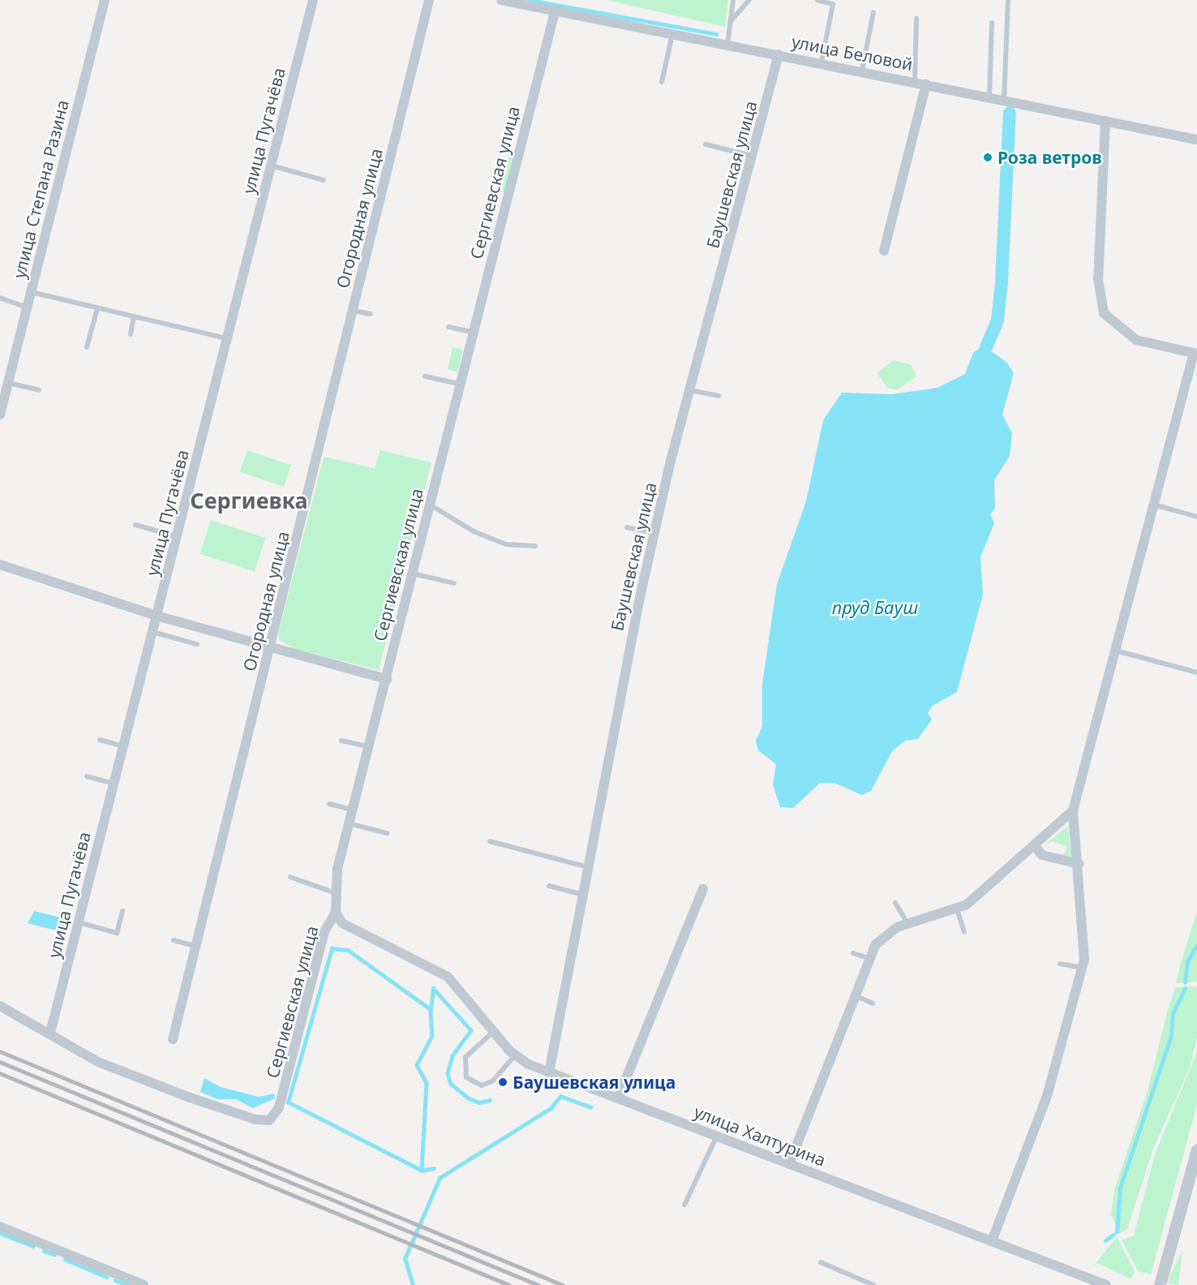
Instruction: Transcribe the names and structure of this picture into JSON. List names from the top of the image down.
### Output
{
  "streets": {
    "street": [
      "улица Беловой",
      "улица Пугачёва",
      "Баушевская улица",
      "Сергиевская улица",
      "улица Степана Разина",
      "Огородная улица",
      "улица Халтурина"
    ]
  },
  "crossings": [
    ["улица Беловой", "Баушевская улица"],
    ["улица Беловой", "Сергиевская улица"],
    ["улица Пугачёва", "Сергиевская улица"],
    ["Баушевская улица", "улица Халтурина"],
    ["Сергиевская улица", "улица Халтурина"]
  ],
  "districts": ["Сергиевка"],
  "water": ["пруд Бауш"],
  "places": ["Роза ветров", "Баушевская улица"]
}
